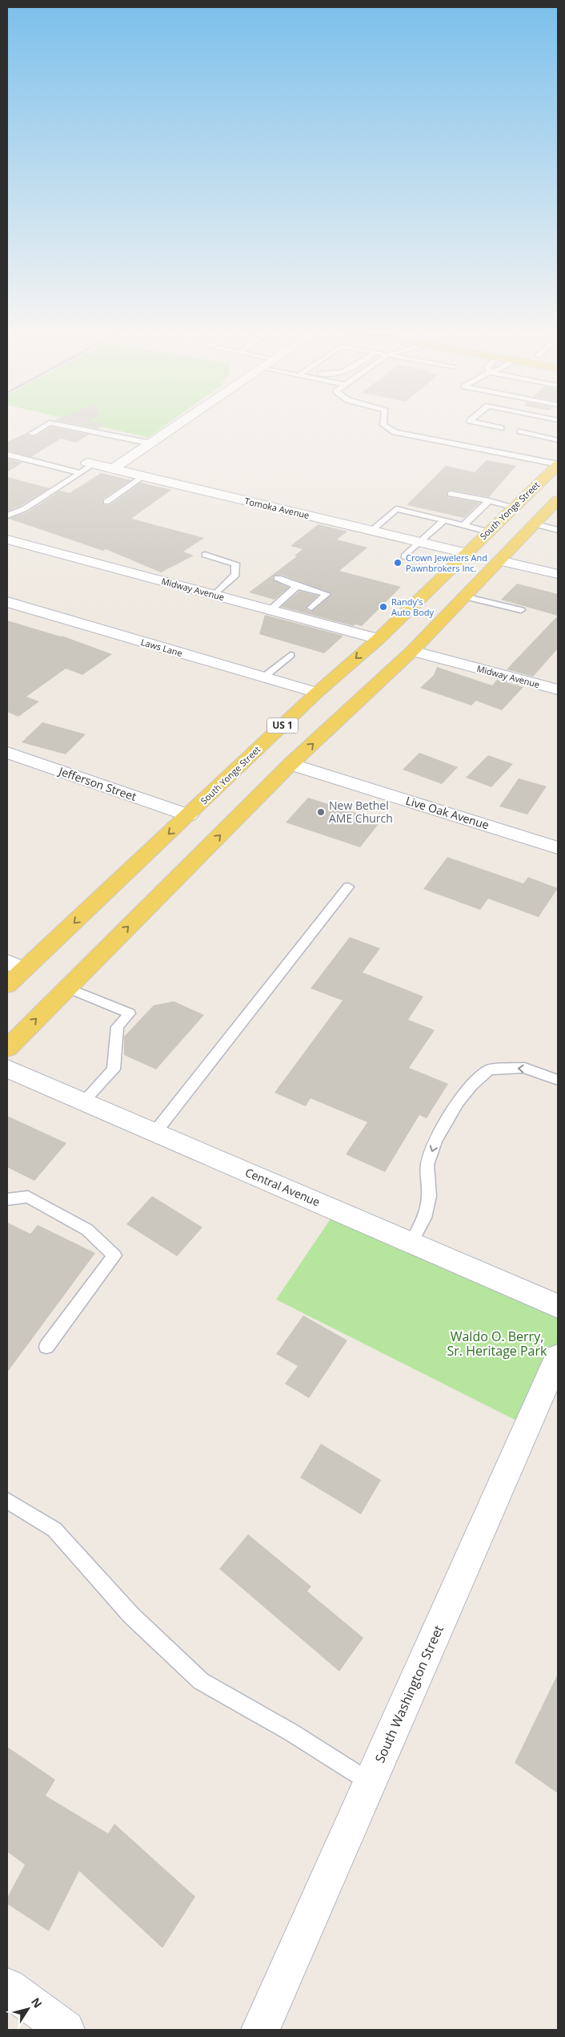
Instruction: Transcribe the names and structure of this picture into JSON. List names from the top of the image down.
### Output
{
  "streets": {
    "main road": ["South Yonge Street", "US 1"],
    "street": [
      "Tomoka Avenue",
      "Midway Avenue",
      "Laws Lane",
      "Jefferson Street",
      "Live Oak Avenue",
      "Central Avenue",
      "South Washington Street"
    ]
  },
  "crossings": [
    ["Tomoka Avenue", "South Yonge Street"],
    ["South Yonge Street", "Midway Avenue"],
    ["South Yonge Street", "Laws Lane"],
    ["South Yonge Street", "Jefferson Street"]
  ],
  "parks": ["Waldo O. Berry, Sr. Heritage Park"],
  "places": ["Crown Jewelers And Pawnbrokers Inc.", "Randy's Auto Body", "New Bethel AME Church"],
  "north": "top right"
}
